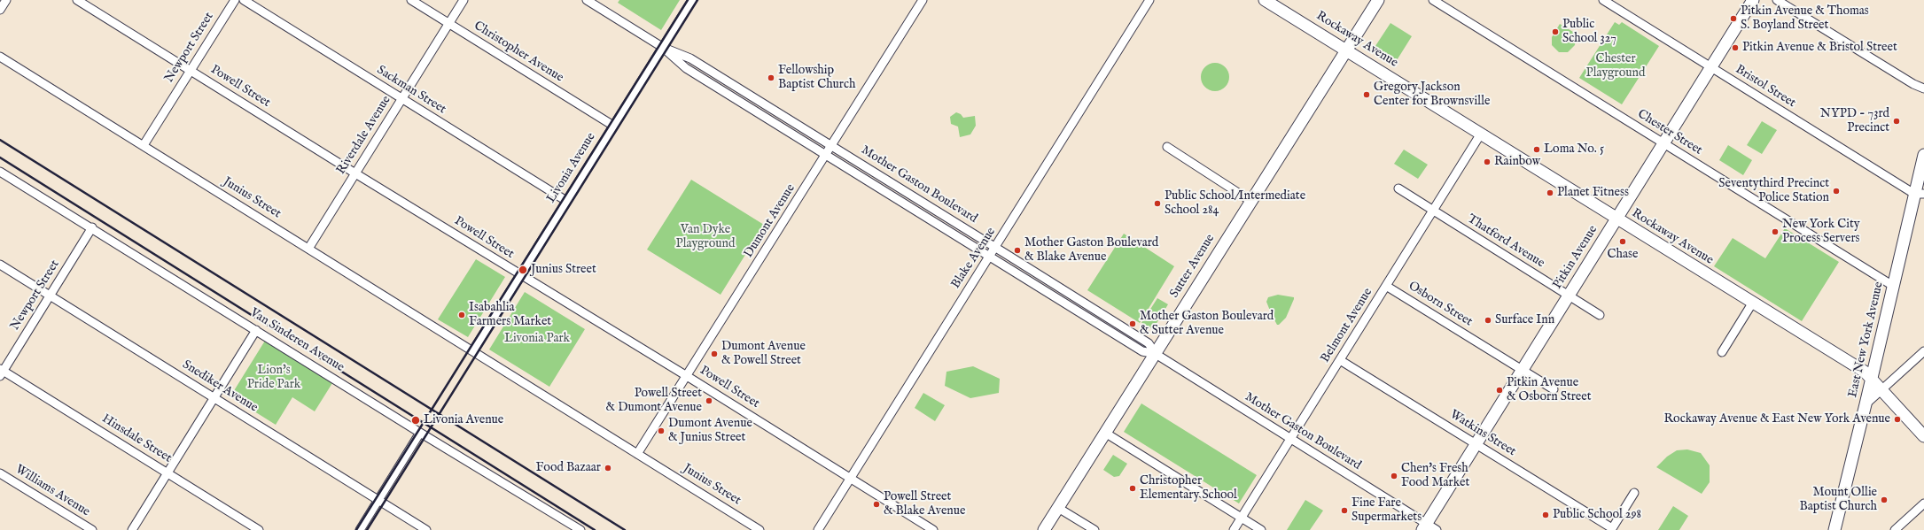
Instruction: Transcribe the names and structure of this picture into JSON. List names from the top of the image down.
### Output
{
  "streets": {
    "street": [
      "Rockaway Avenue",
      "Newport Street",
      "Christopher Avenue",
      "Powell Street",
      "Bristol Street",
      "Sackman Street",
      "Chester Street",
      "Riverdale Avenue",
      "Livonia Avenue",
      "Mother Gaston Boulevard",
      "Junius Street",
      "Dumont Avenue",
      "Thatford Avenue",
      "Pitkin Avenue",
      "Blake Avenue",
      "Sutter Avenue",
      "Osborn Street",
      "Belmont Avenue",
      "East New York Avenue",
      "Van Sinderen Avenue",
      "Snediker Avenue",
      "Watkins Street",
      "Hinsdale Street",
      "Williams Avenue"
    ]
  },
  "crossings": [
    ["Rockaway Avenue", "Pitkin Avenue"],
    ["Rockaway Avenue", "Sutter Avenue"],
    ["Rockaway Avenue", "Belmont Avenue"],
    ["Rockaway Avenue", "East New York Avenue"],
    ["Newport Street", "Powell Street"],
    ["Newport Street", "Junius Street"],
    ["Newport Street", "Van Sinderen Avenue"],
    ["Newport Street", "Snediker Avenue"],
    ["Newport Street", "Hinsdale Street"],
    ["Christopher Avenue", "Riverdale Avenue"],
    ["Christopher Avenue", "Livonia Avenue"],
    ["Powell Street", "Riverdale Avenue"],
    ["Powell Street", "Livonia Avenue"],
    ["Powell Street", "Dumont Avenue"],
    ["Powell Street", "Blake Avenue"],
    ["Bristol Street", "Pitkin Avenue"],
    ["Bristol Street", "East New York Avenue"],
    ["Sackman Street", "Riverdale Avenue"],
    ["Sackman Street", "Livonia Avenue"],
    ["Chester Street", "Pitkin Avenue"],
    ["Chester Street", "East New York Avenue"],
    ["Riverdale Avenue", "Junius Street"],
    ["Livonia Avenue", "Mother Gaston Boulevard"],
    ["Livonia Avenue", "Junius Street"],
    ["Mother Gaston Boulevard", "Dumont Avenue"],
    ["Mother Gaston Boulevard", "Pitkin Avenue"],
    ["Mother Gaston Boulevard", "Blake Avenue"],
    ["Mother Gaston Boulevard", "Sutter Avenue"],
    ["Mother Gaston Boulevard", "Belmont Avenue"],
    ["Junius Street", "Dumont Avenue"],
    ["Thatford Avenue", "Pitkin Avenue"],
    ["Thatford Avenue", "Belmont Avenue"],
    ["Pitkin Avenue", "Osborn Street"],
    ["Pitkin Avenue", "Watkins Street"],
    ["Osborn Street", "Belmont Avenue"],
    ["Belmont Avenue", "Watkins Street"]
  ],
  "parks": [
    "Chester Playground",
    "Van Dyke Playground",
    "Livonia Park",
    "Lion's Pride Park"
  ],
  "places": [
    "Pitkin Avenue & Thomas S. Boyland Street",
    "Public School 327",
    "Pitkin Avenue & Bristol Street",
    "Fellowship Baptist Church",
    "Gregory Jackson Center for Brownsville",
    "NYPD - 73rd Precinct",
    "Loma No. 5",
    "Rainbow",
    "Seventythird Precinct Police Station",
    "Planet Fitness",
    "Public School/Intermediate School 284",
    "New York City Process Servers",
    "Chase",
    "Mother Gaston Boulevard & Blake Avenue",
    "Junius Street",
    "Isabahlia Farmers Market",
    "Surface Inn",
    "Mother Gaston Boulevard & Sutter Avenue",
    "Dumont Avenue & Powell Street",
    "Pitkin Avenue & Osborn Street",
    "Powell Street & Dumont Avenue",
    "Rockaway Avenue & East New York Avenue",
    "Livonia Avenue",
    "Dumont Avenue & Junius Street",
    "Food Bazaar",
    "Chen's Fresh Food Market",
    "Christopher Elementary School",
    "Mount Ollie Baptist Church",
    "Powell Street & Blake Avenue",
    "Fine Fare Supermarkets",
    "Public School 298"
  ]
}
